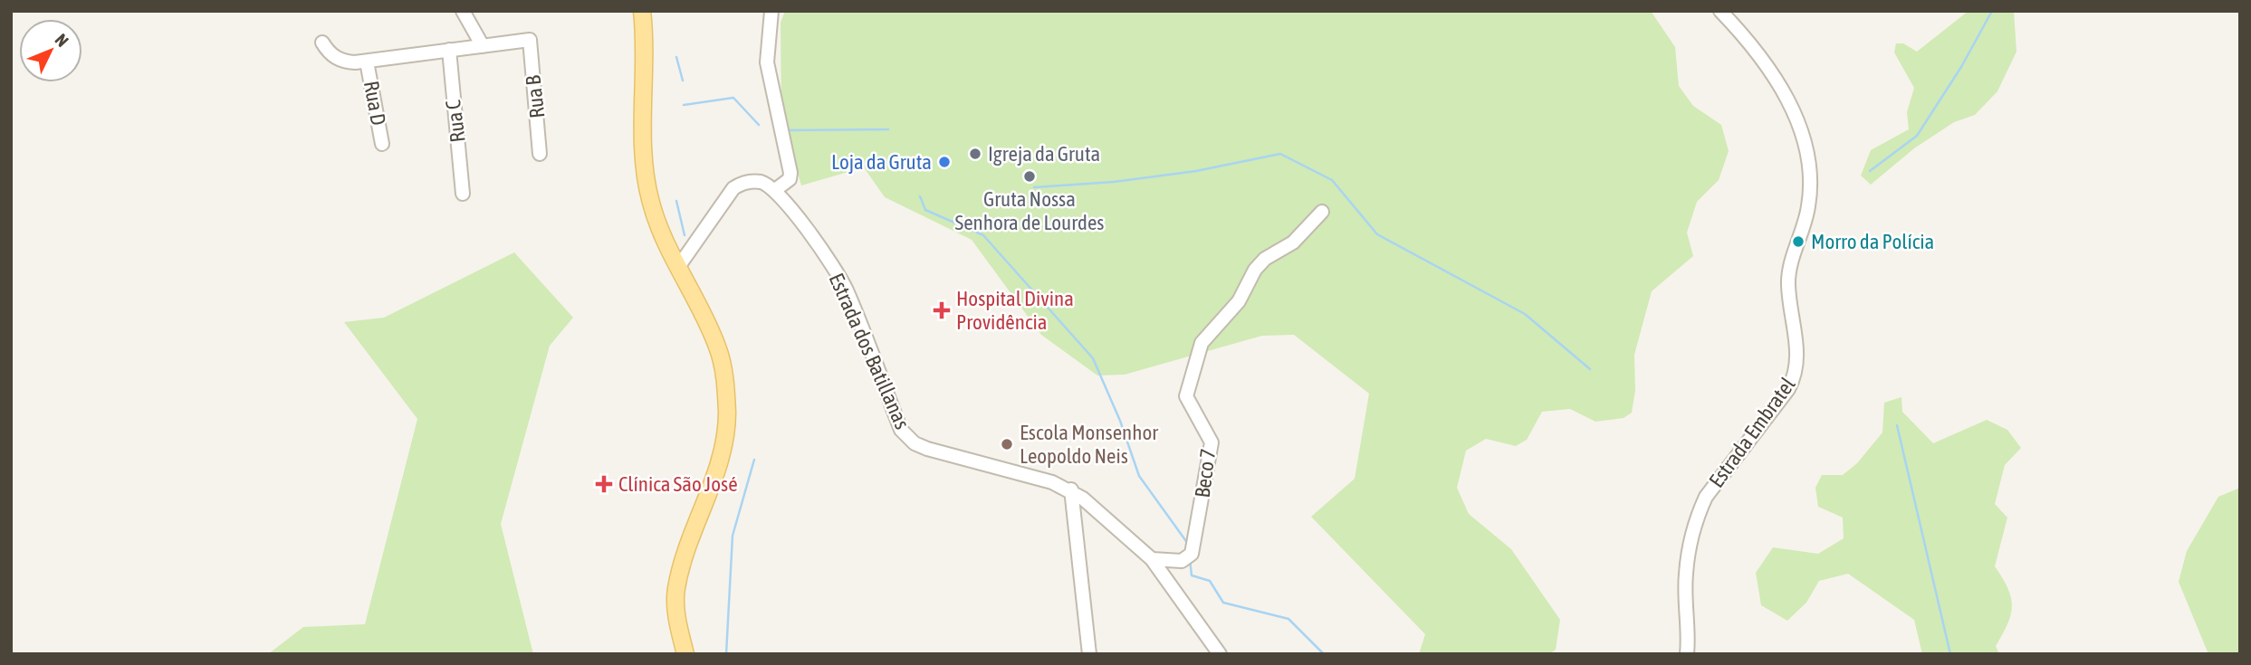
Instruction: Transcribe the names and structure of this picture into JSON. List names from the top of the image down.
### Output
{
  "streets": {
    "street": [
      "Rua B",
      "Rua D",
      "Rua C",
      "Estrada dos Batillanas",
      "Estrada Embratel",
      "Beco 7"
    ]
  },
  "crossings": [
    ["Estrada dos Batillanas", "Beco 7"]
  ],
  "places": {
    "other": [
      "Igreja da Gruta",
      "Loja da Gruta",
      "Gruta Nossa Senhora de Lourdes",
      "Morro da Polícia",
      "Escola Monsenhor Leopoldo Neis"
    ],
    "health": ["Hospital Divina Providência", "Clínica São José"]
  },
  "north": "top right"
}
